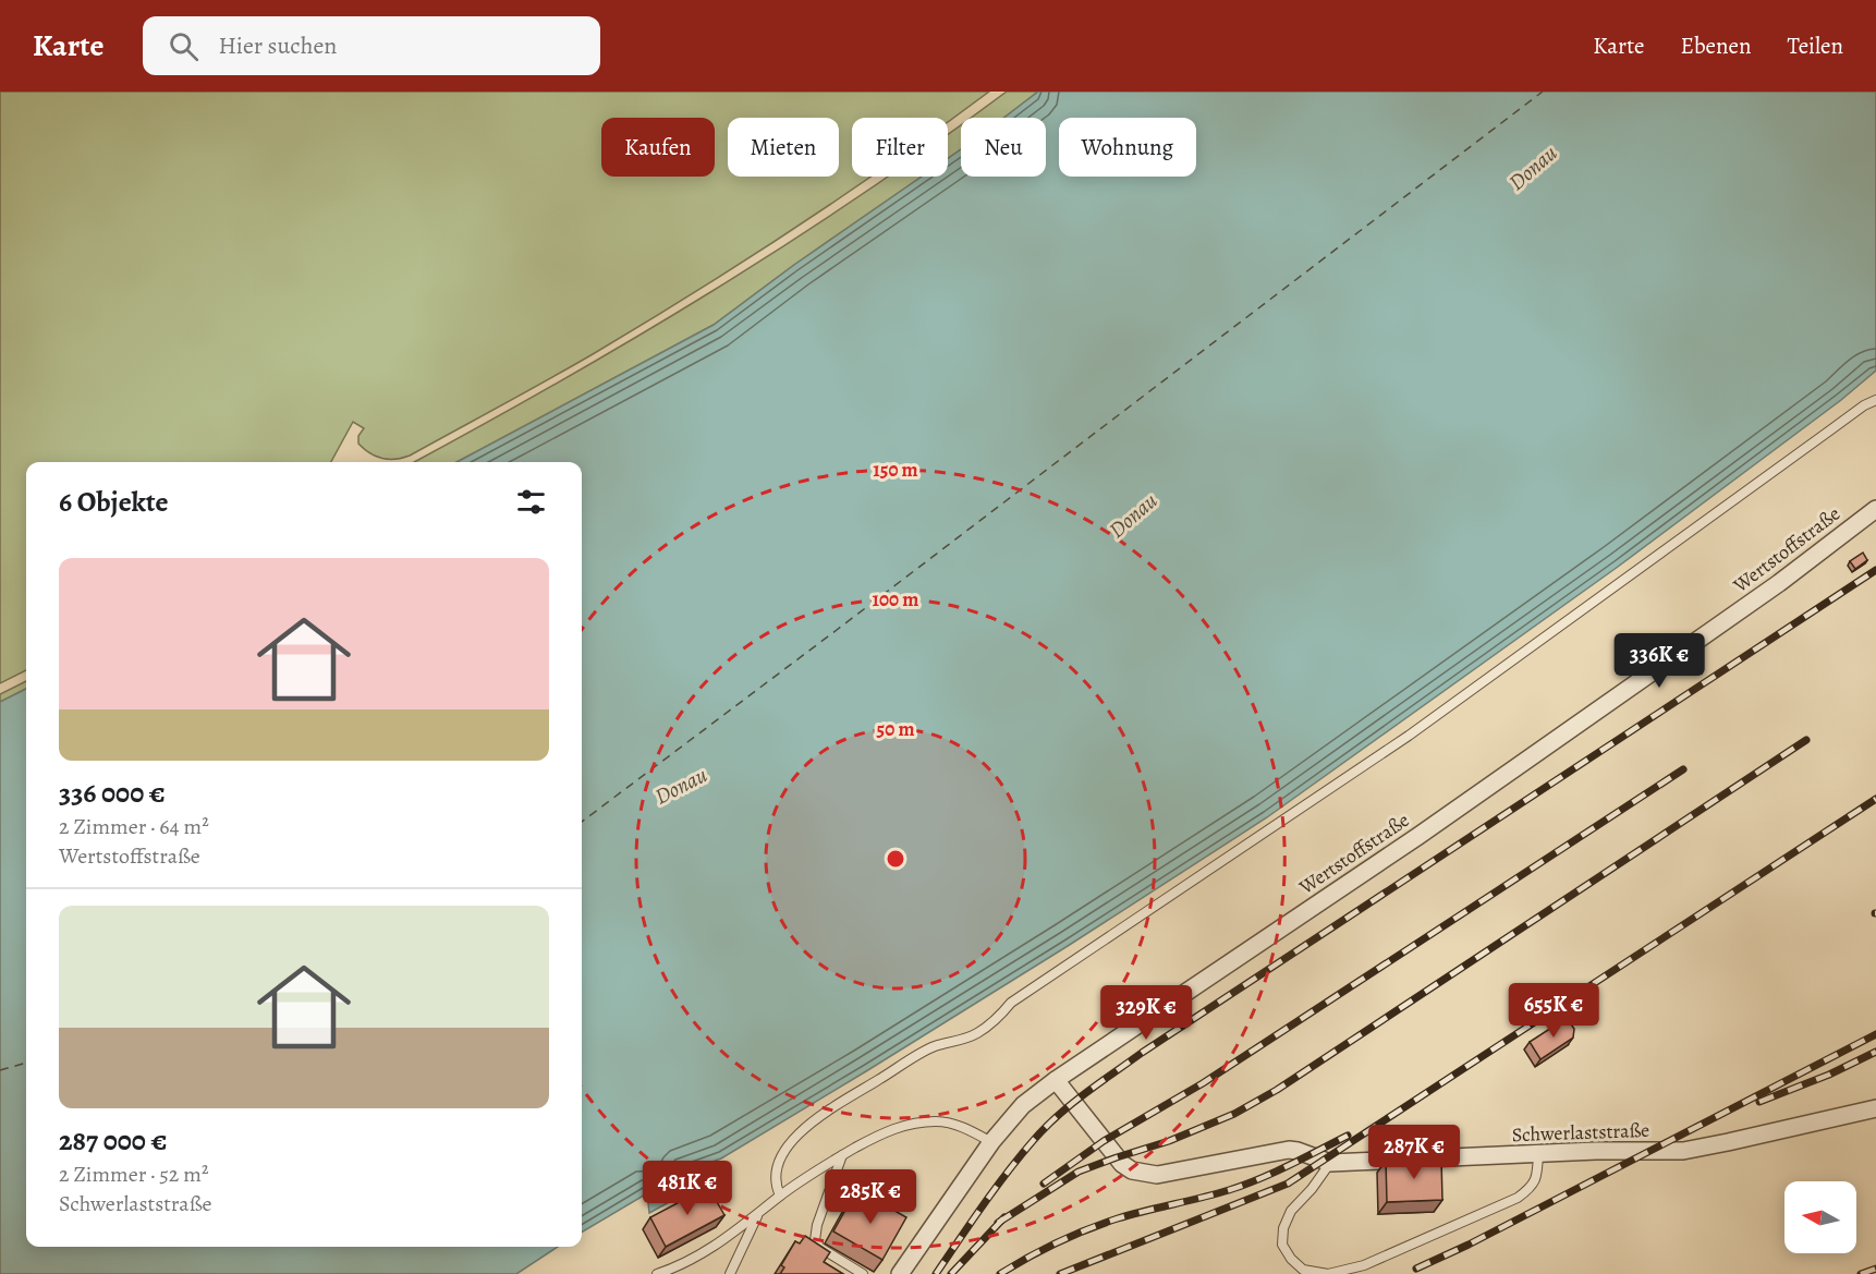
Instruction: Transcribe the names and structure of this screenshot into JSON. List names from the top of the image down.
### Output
{
  "streets": {
    "street": ["Wertstoffstraße", "Schwerlaststraße"]
  },
  "crossings": [
    ["Wertstoffstraße", "Schwerlaststraße"]
  ],
  "water": ["Donau"],
  "north": "left",
  "page": {
    "header": "Karte",
    "search": "Hier suchen",
    "nav": ["Karte", "Ebenen", "Teilen"],
    "chip": [
      "Kaufen",
      "Mieten",
      "Filter",
      "Neu",
      "Wohnung"
    ],
    "heading": "6 Objekte",
    "list": [
      {
        "name": "336 000 €",
        "note": "2 Zimmer · 64 m² · Wertstoffstraße"
      },
      {
        "name": "287 000 €",
        "note": "2 Zimmer · 52 m² · Schwerlaststraße"
      }
    ],
    "price": [
      "336K €",
      "655K €",
      "329K €",
      "287K €",
      "481K €",
      "285K €"
    ]
  },
  "rings": ["150 m", "100 m", "50 m"]
}
